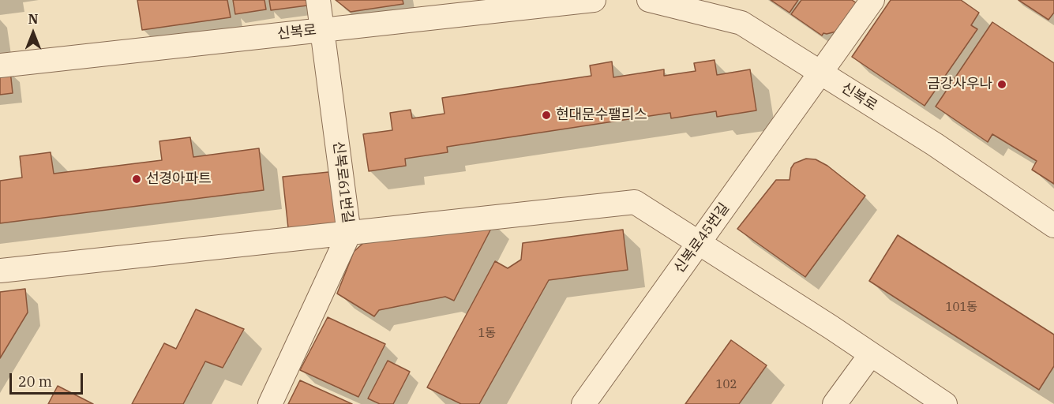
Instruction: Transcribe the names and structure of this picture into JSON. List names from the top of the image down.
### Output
{
  "streets": {
    "street": ["신복로", "신복로61번길", "신복로45번길"]
  },
  "crossings": [
    ["신복로", "신복로61번길"],
    ["신복로", "신복로45번길"]
  ],
  "places": ["금강사우나", "현대문수팰리스", "선경아파트"],
  "house_numbers": ["101동", "1동", "102"],
  "scale_bar": "20 m",
  "north": "top"
}
